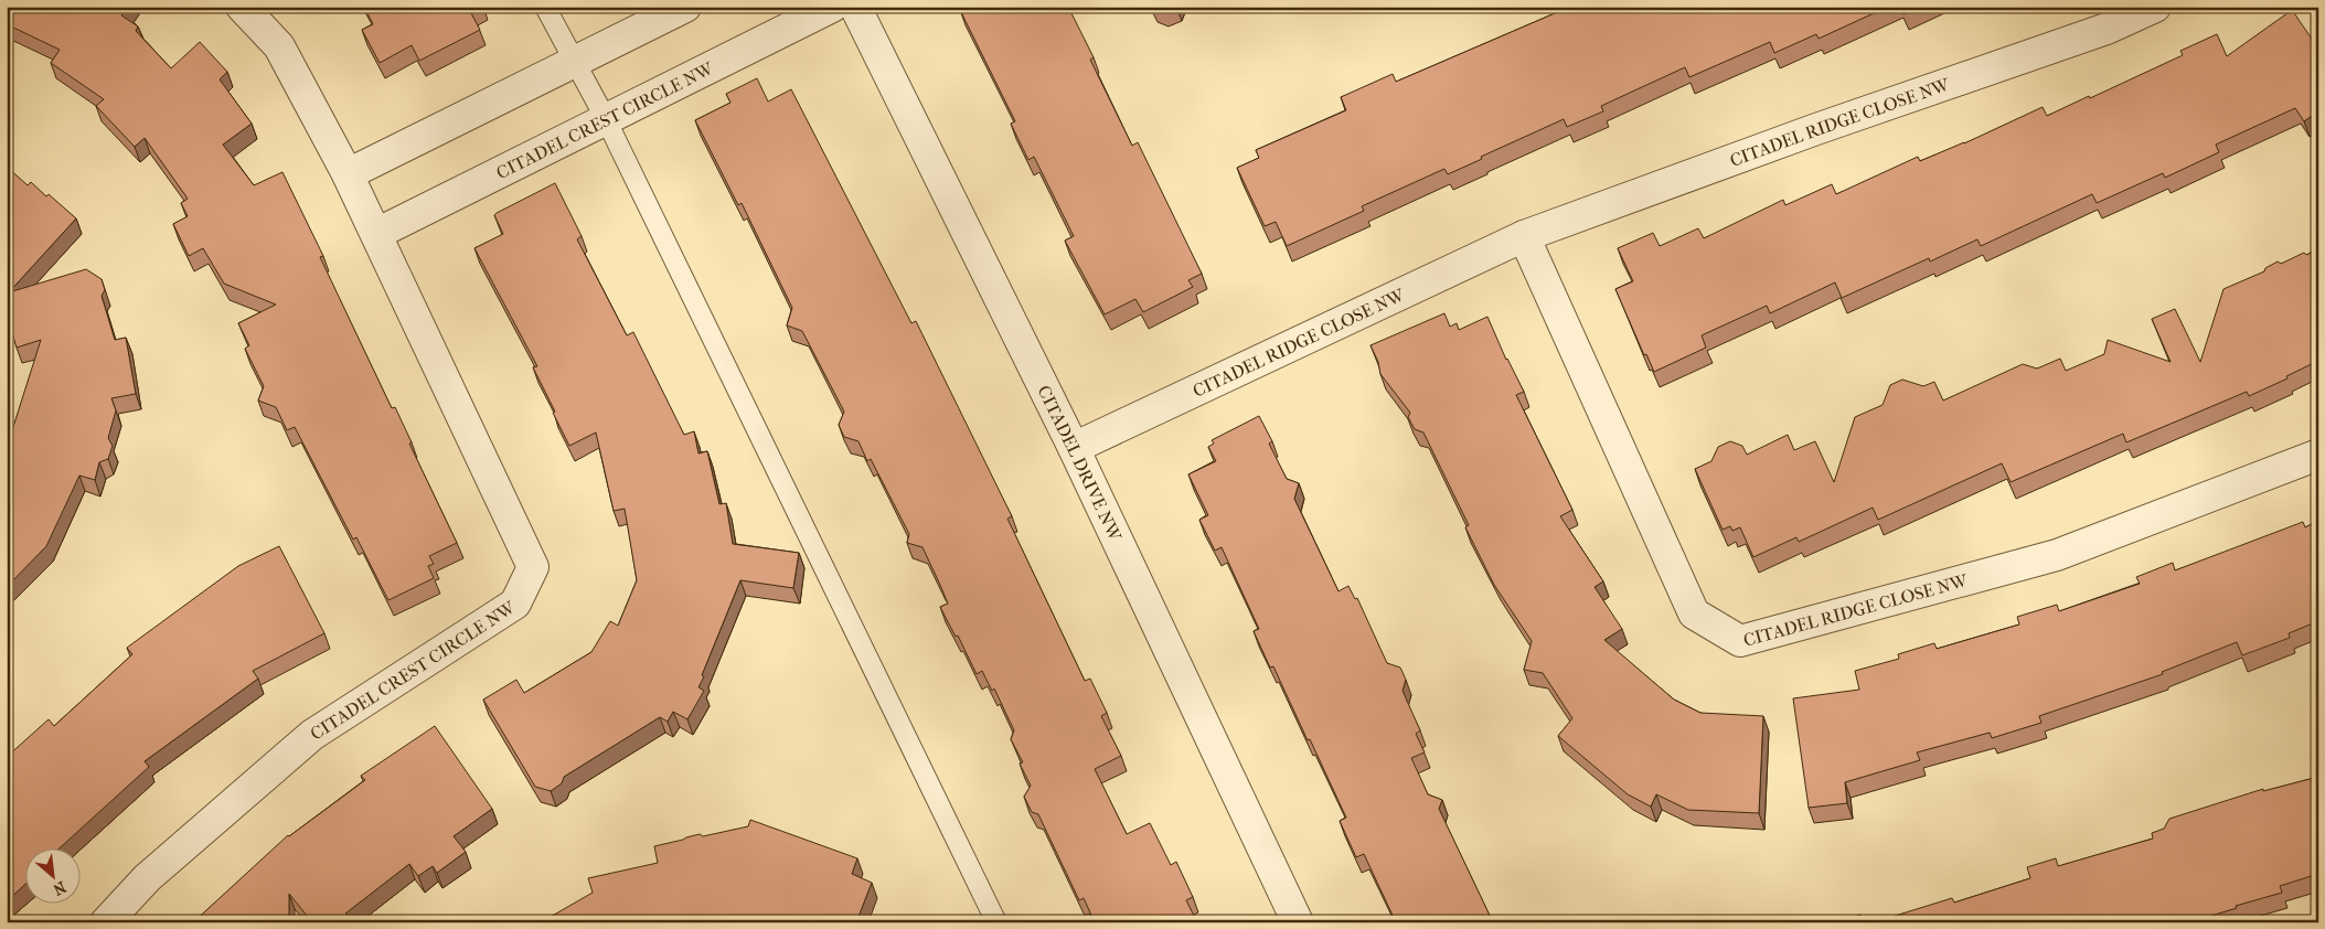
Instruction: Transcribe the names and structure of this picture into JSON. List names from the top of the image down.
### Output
{
  "streets": {
    "street": ["CITADEL CREST CIRCLE NW", "CITADEL RIDGE CLOSE NW", "CITADEL DRIVE NW"]
  },
  "crossings": [
    ["CITADEL RIDGE CLOSE NW", "CITADEL DRIVE NW"]
  ],
  "north": "bottom right"
}
